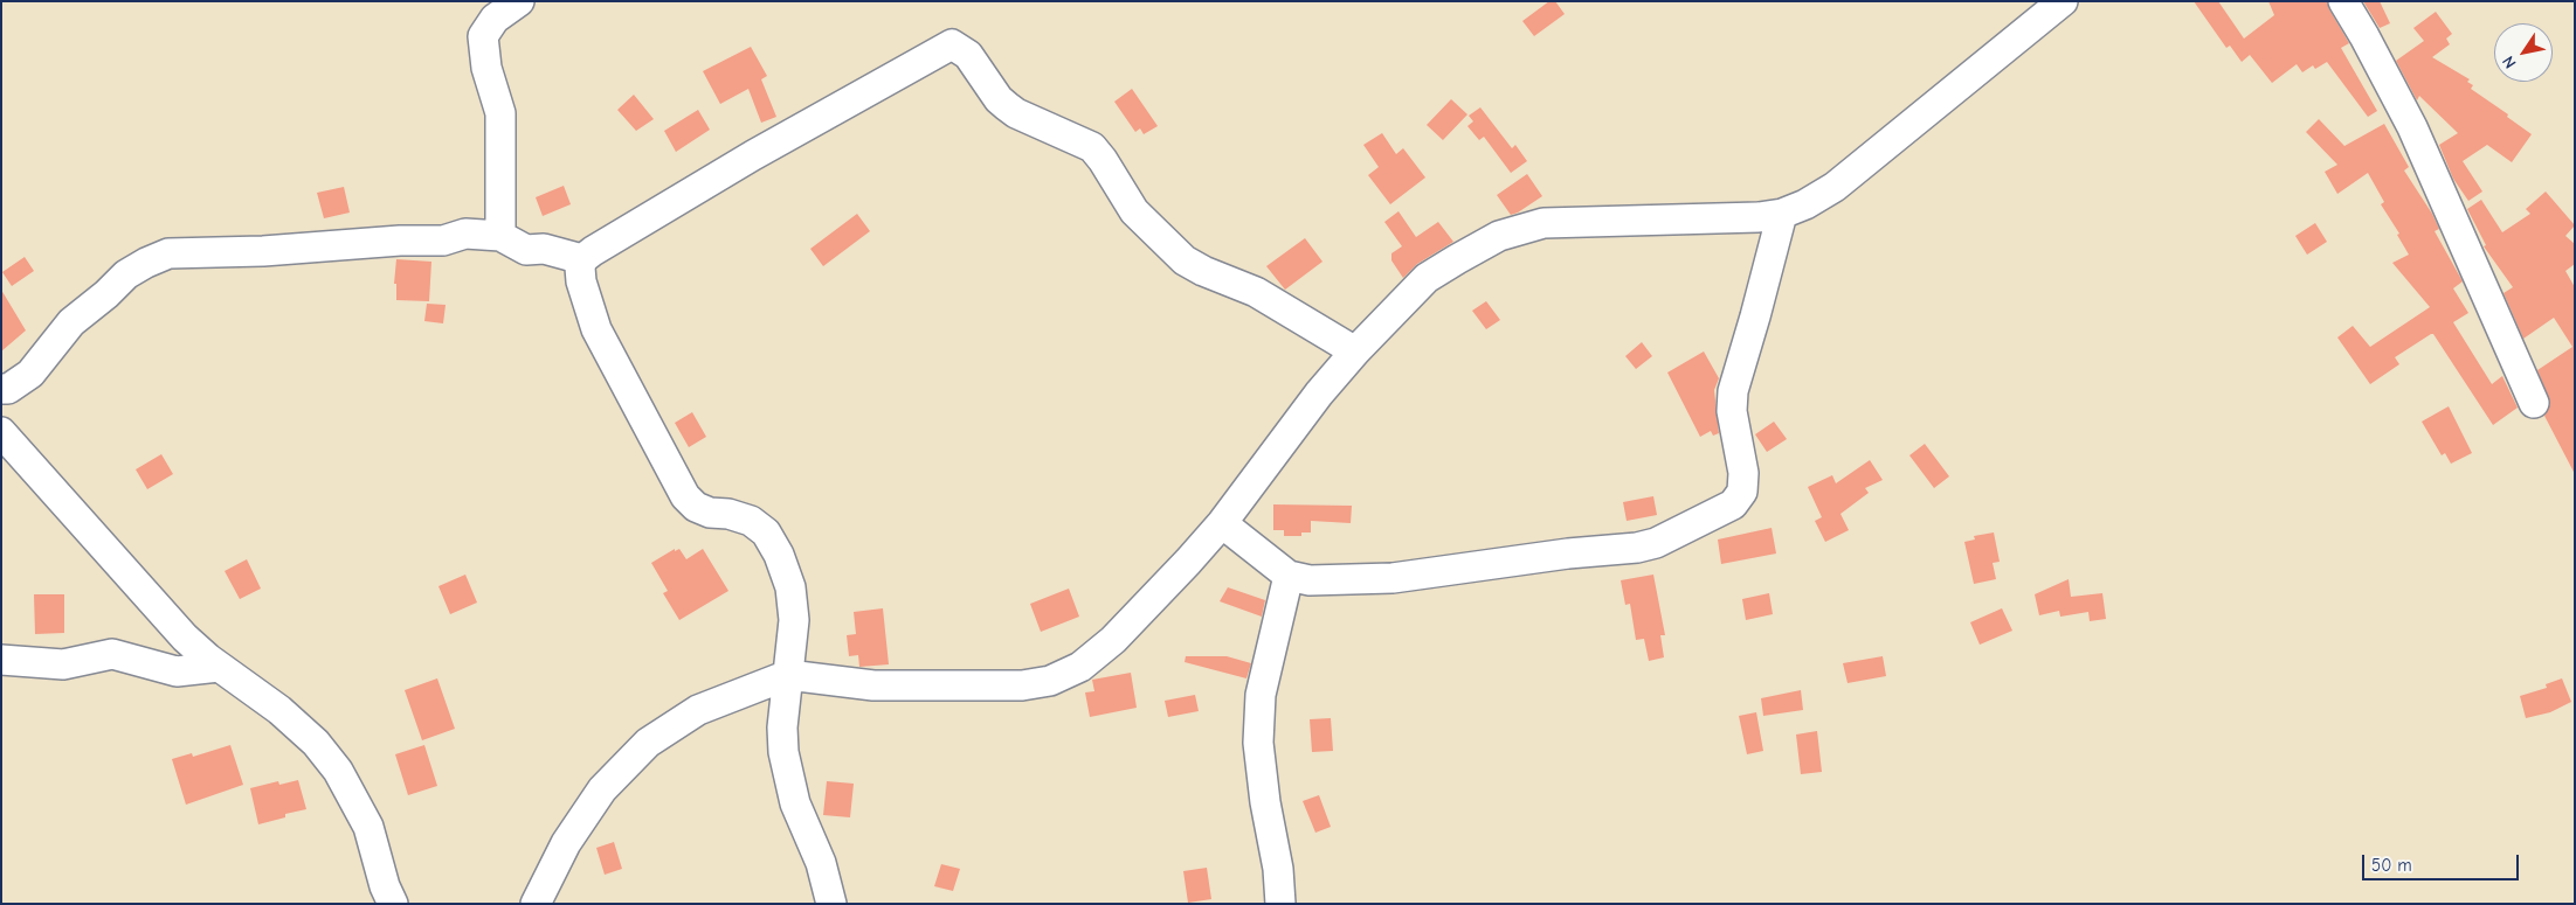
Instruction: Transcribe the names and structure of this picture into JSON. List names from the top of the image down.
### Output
{
  "scale_bar": "50 m",
  "north": "bottom left"
}
